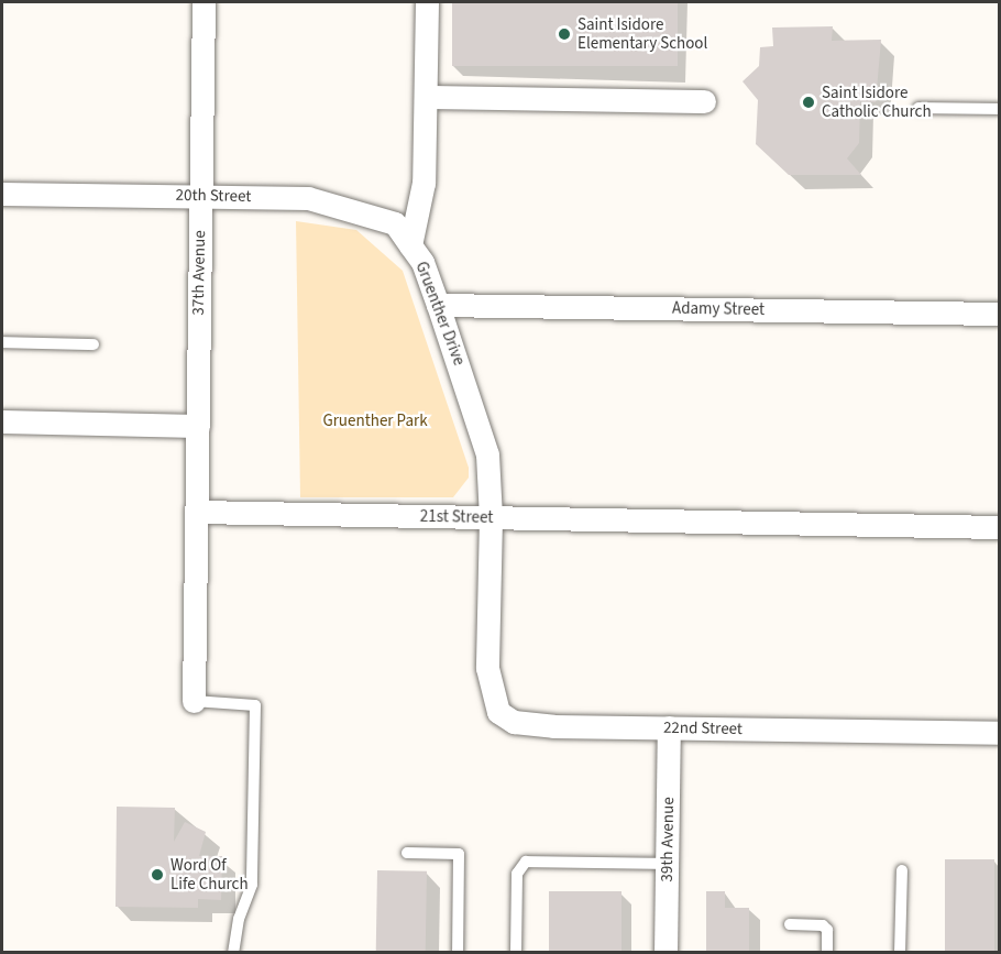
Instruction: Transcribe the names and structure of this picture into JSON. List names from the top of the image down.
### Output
{
  "streets": {
    "street": [
      "20th Street",
      "37th Avenue",
      "Adamy Street",
      "Gruenther Drive",
      "21st Street",
      "22nd Street",
      "39th Avenue"
    ]
  },
  "crossings": [
    ["20th Street", "37th Avenue"],
    ["20th Street", "Gruenther Drive"],
    ["Adamy Street", "Gruenther Drive"],
    ["Gruenther Drive", "21st Street"],
    ["Gruenther Drive", "22nd Street"],
    ["22nd Street", "39th Avenue"]
  ],
  "parks": ["Gruenther Park"],
  "places": ["Saint Isidore Elementary School", "Saint Isidore Catholic Church", "Word Of Life Church"]
}
